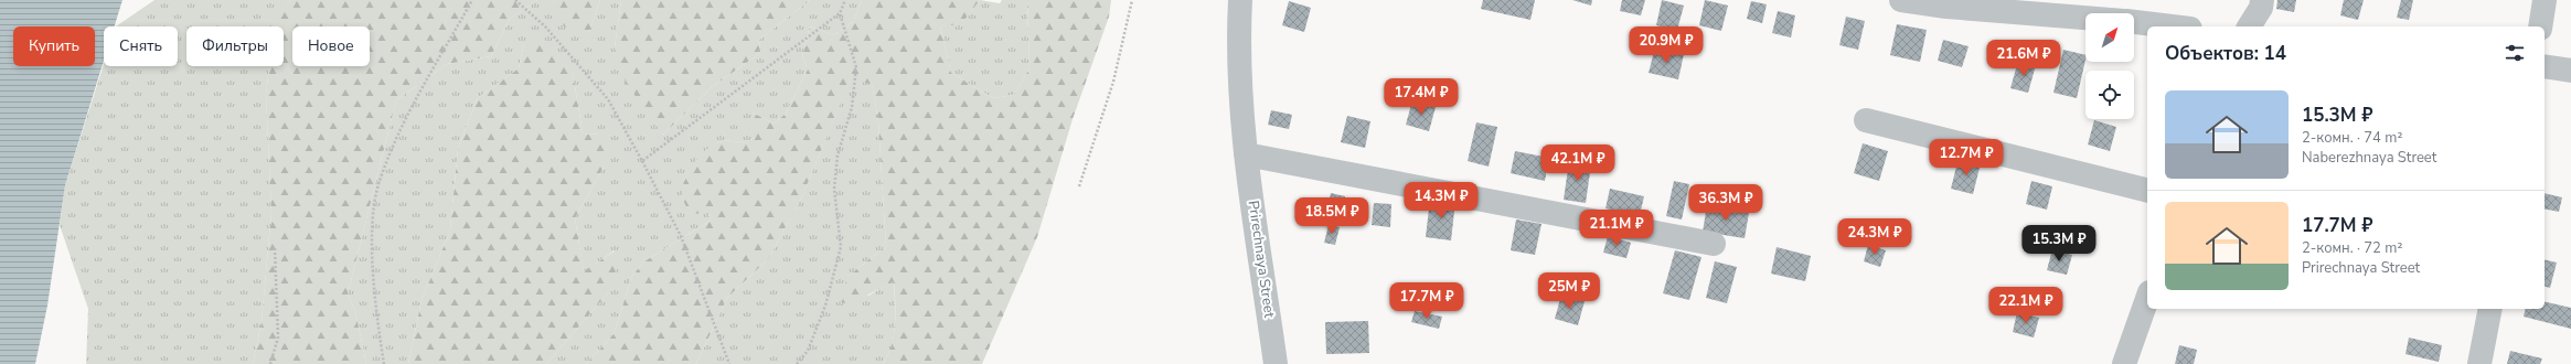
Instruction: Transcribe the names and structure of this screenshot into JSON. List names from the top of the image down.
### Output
{
  "streets": {
    "street": ["Prirechnaya Street"]
  },
  "north": "top right",
  "page": {
    "price": [
      "20.9M ₽",
      "21.6M ₽",
      "17.4M ₽",
      "12.7M ₽",
      "42.1M ₽",
      "14.3M ₽",
      "36.3M ₽",
      "18.5M ₽",
      "21.1M ₽",
      "24.3M ₽",
      "15.3M ₽",
      "25M ₽",
      "17.7M ₽",
      "22.1M ₽"
    ],
    "chip": [
      "Купить",
      "Снять",
      "Фильтры",
      "Новое"
    ],
    "heading": "Объектов: 14",
    "list": [
      {
        "name": "15.3M ₽",
        "note": "2-комн. · 74 m² · Naberezhnaya Street"
      },
      {
        "name": "17.7M ₽",
        "note": "2-комн. · 72 m² · Prirechnaya Street"
      }
    ]
  }
}
